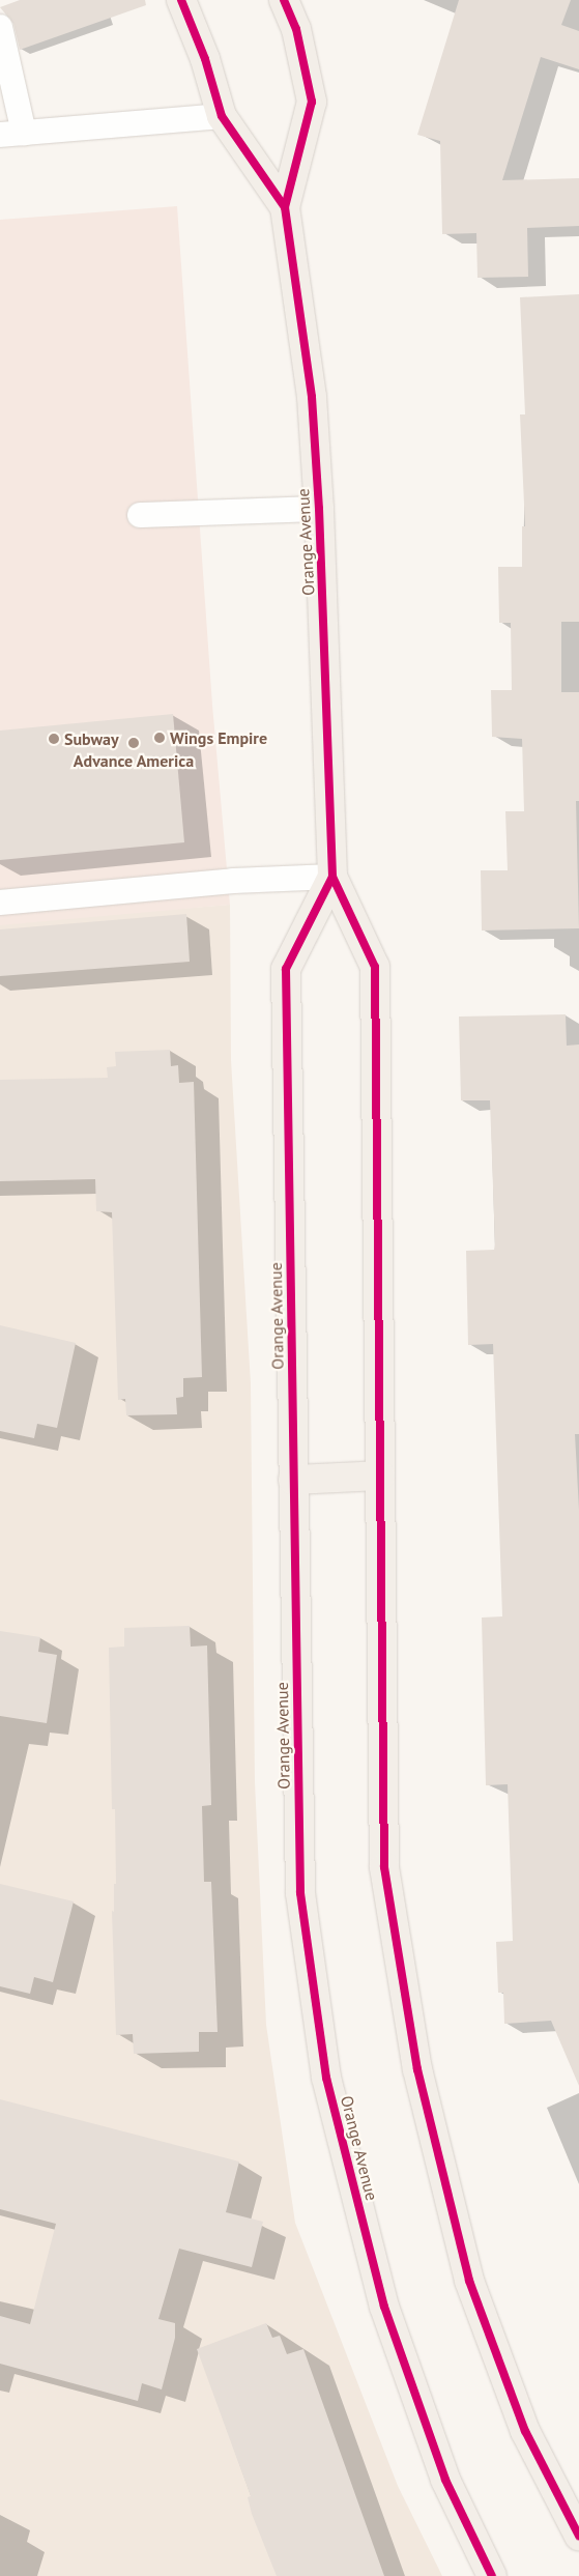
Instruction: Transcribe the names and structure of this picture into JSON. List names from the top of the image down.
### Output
{
  "streets": {
    "main road": ["Orange Avenue"]
  },
  "places": ["Wings Empire", "Subway", "Advance America"]
}
